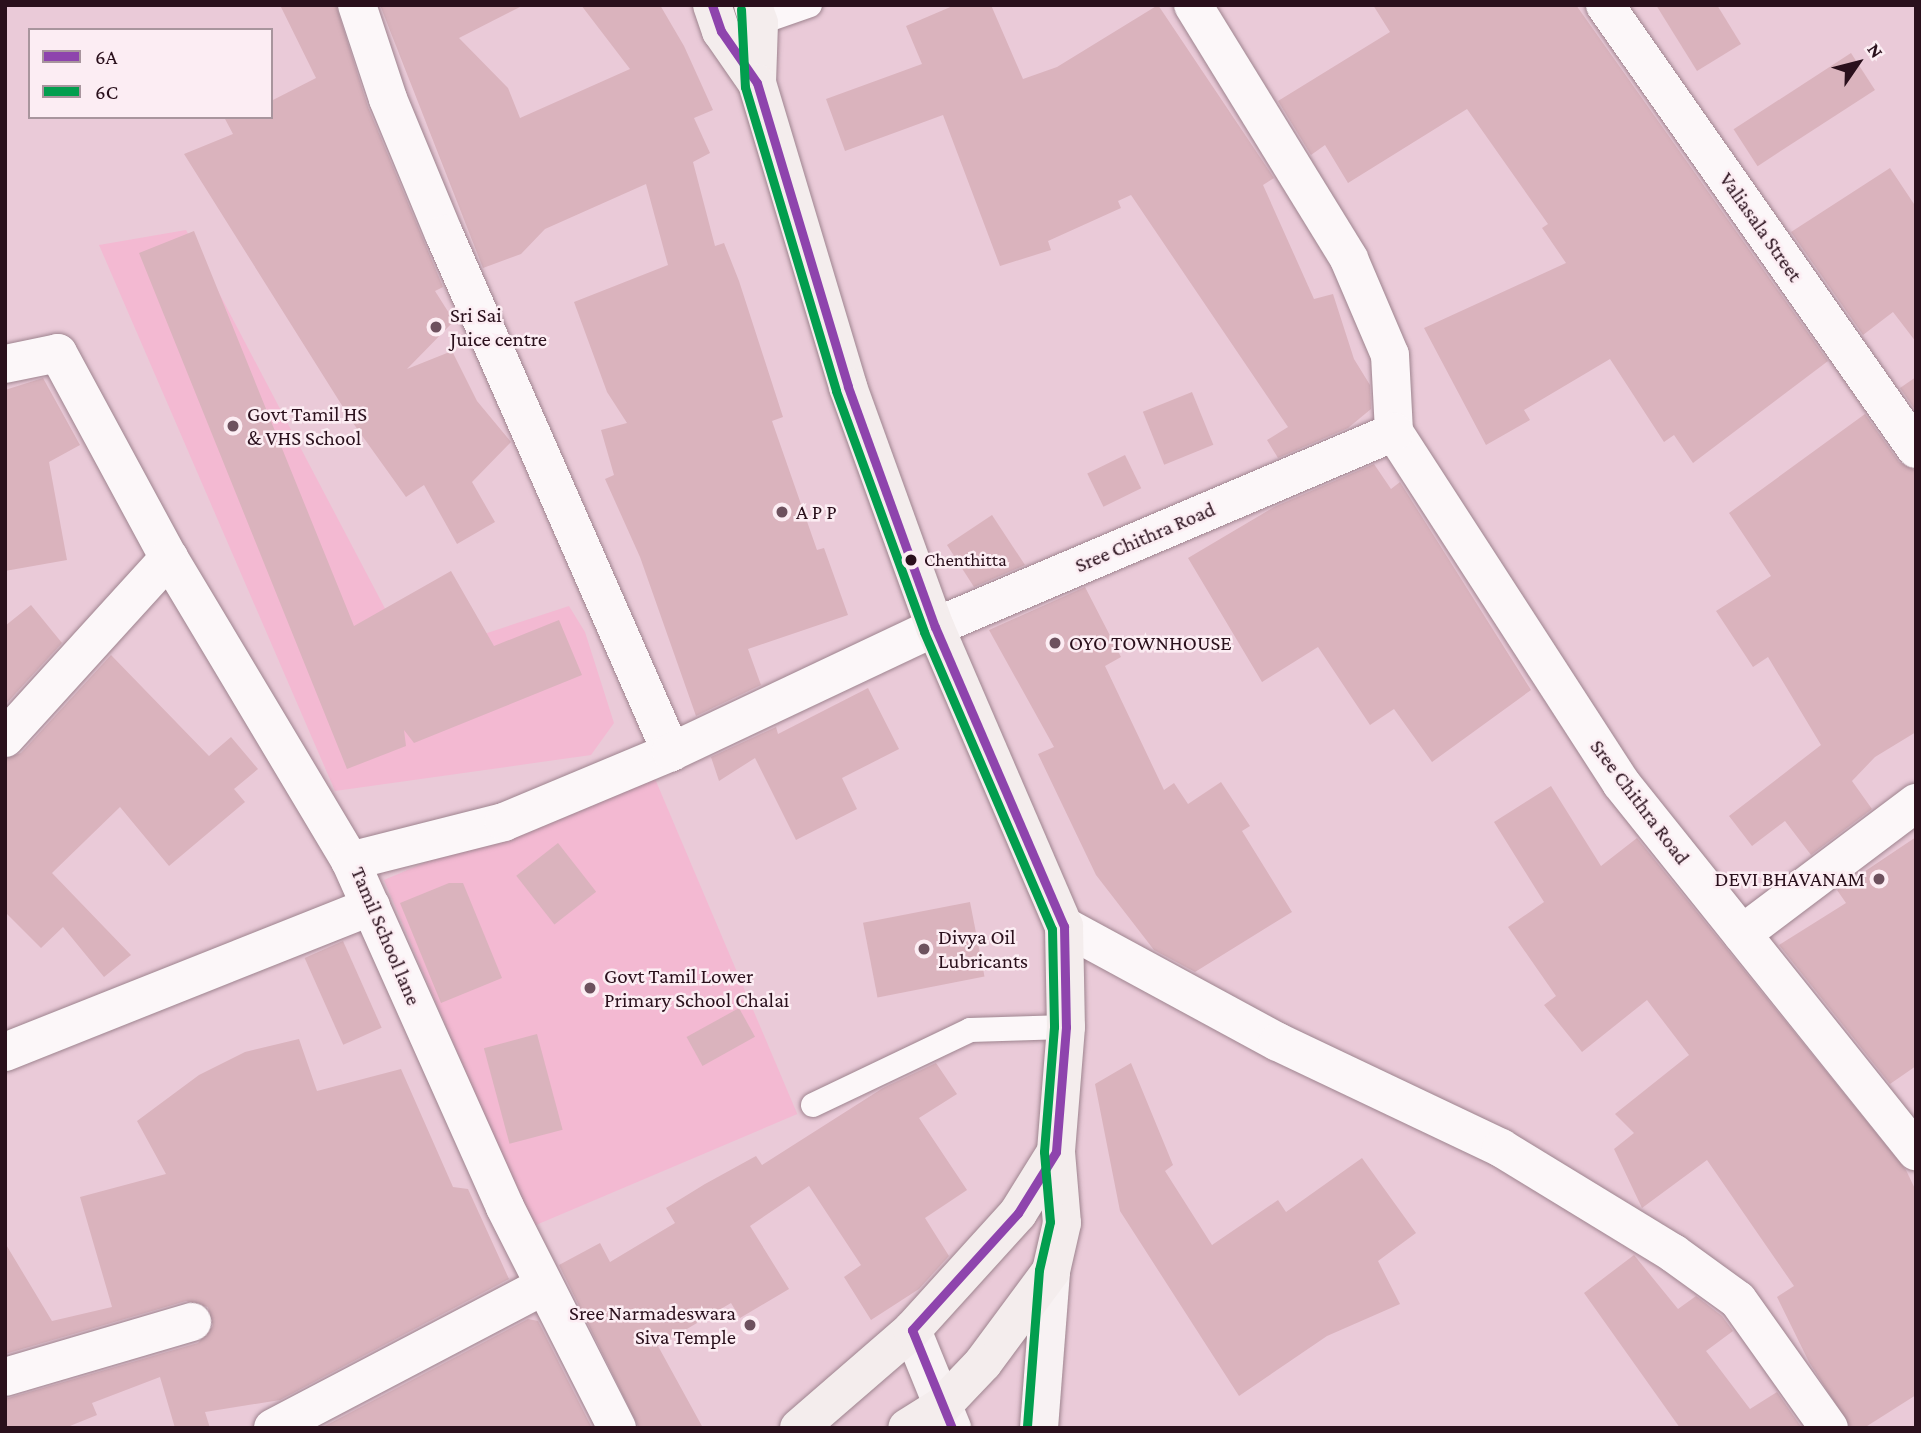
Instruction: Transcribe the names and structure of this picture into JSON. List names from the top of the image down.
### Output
{
  "streets": {
    "street": ["Valiasala Street", "Sree Chithra Road", "Tamil School lane"]
  },
  "crossings": [
    ["Sree Chithra Road", "Tamil School lane"]
  ],
  "places": [
    "Sri Sai Juice centre",
    "Govt Tamil HS & VHS School",
    "A P P",
    "Chenthitta",
    "OYO TOWNHOUSE",
    "DEVI BHAVANAM",
    "Divya Oil Lubricants",
    "Govt Tamil Lower Primary School Chalai",
    "Sree Narmadeswara Siva Temple"
  ],
  "lines": ["transit line 6A", "transit line 6C"],
  "legend": ["6A", "6C"],
  "north": "top right"
}
